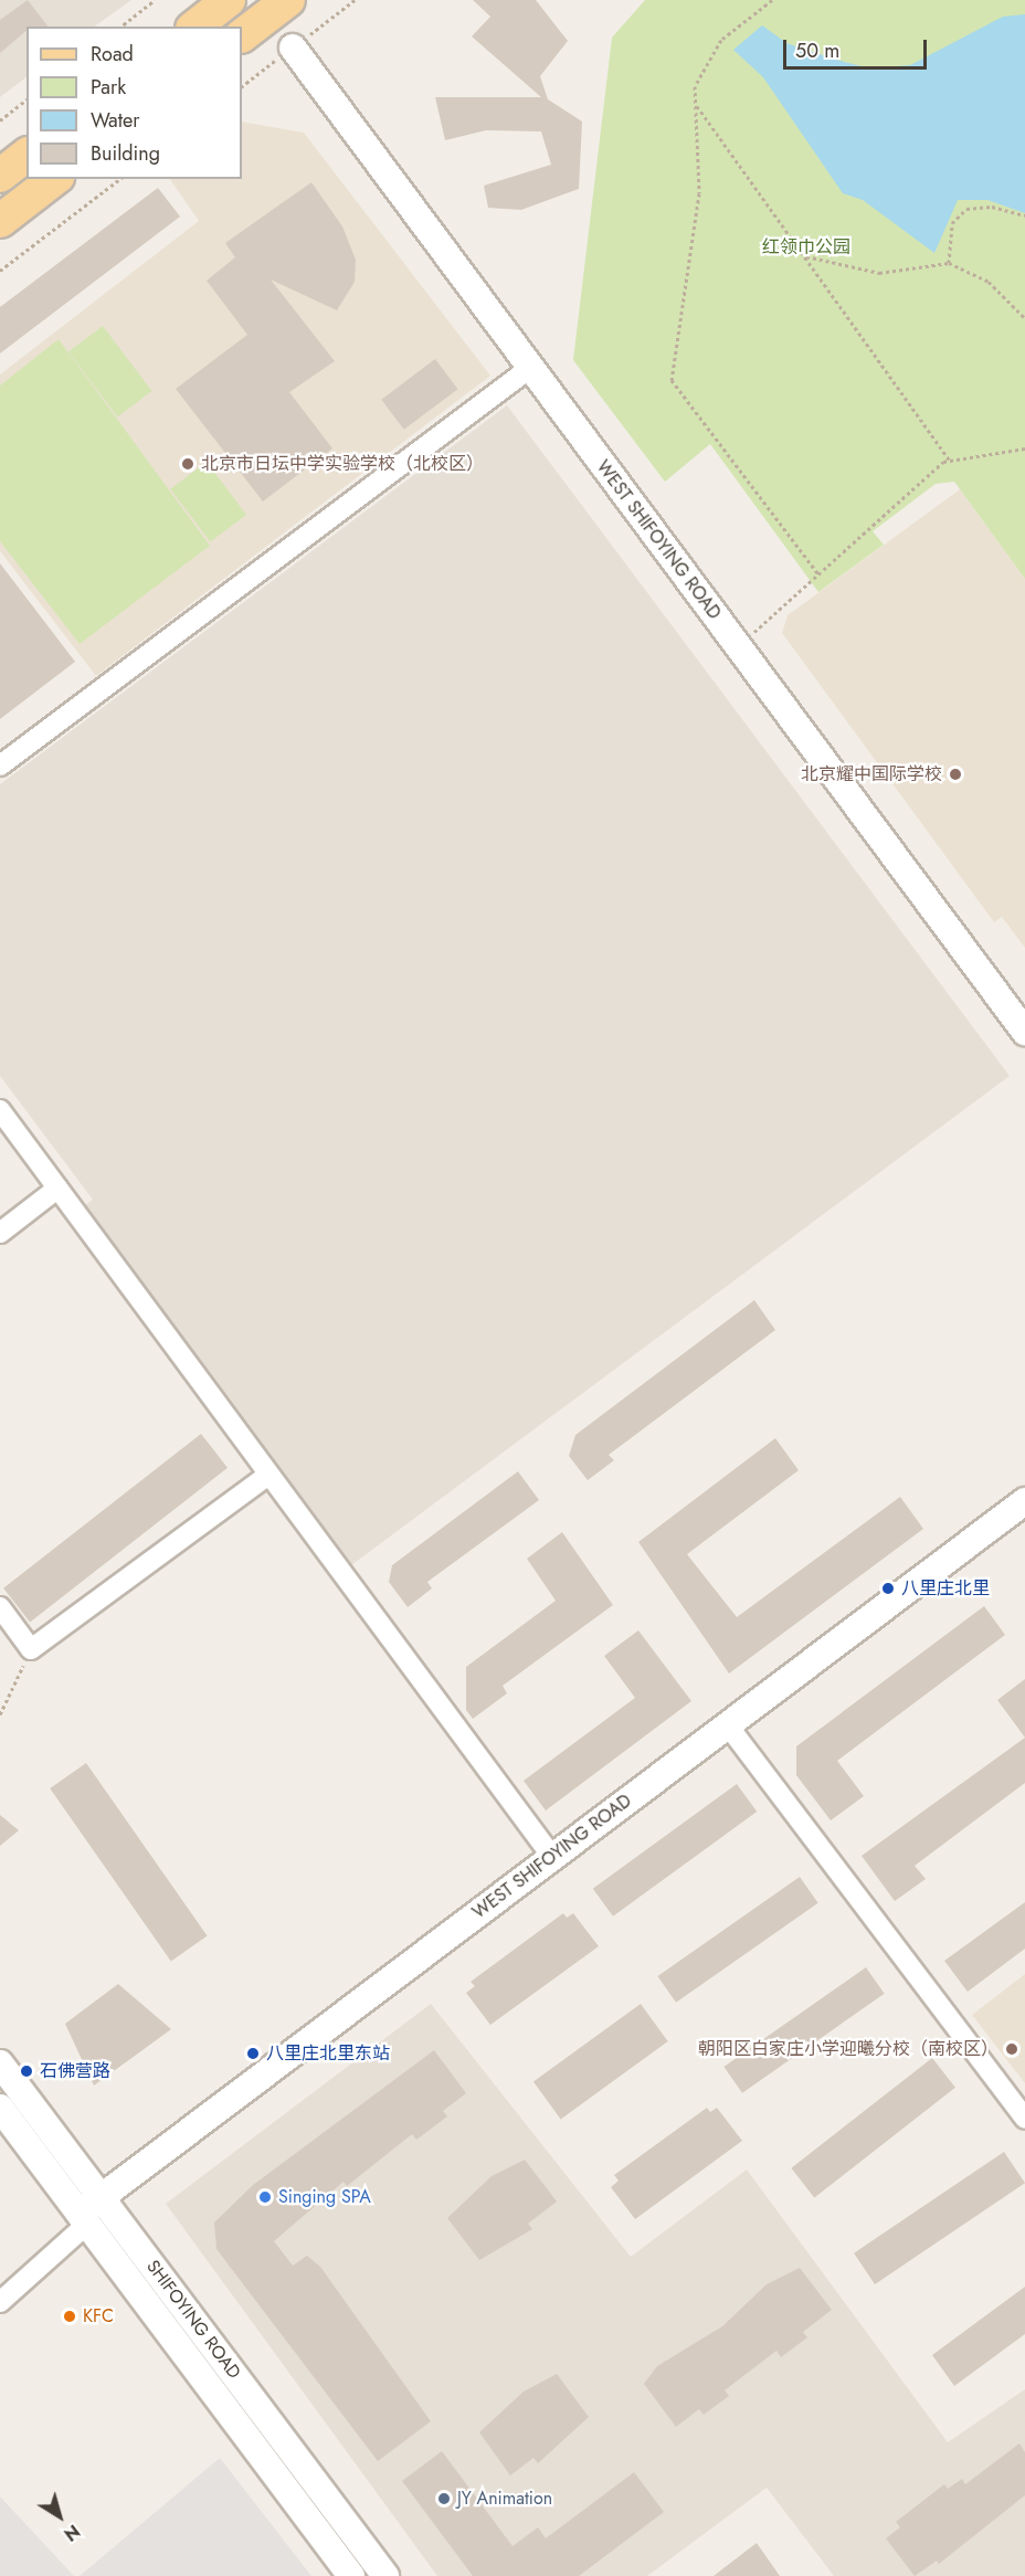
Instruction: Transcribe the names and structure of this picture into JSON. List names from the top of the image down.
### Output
{
  "streets": {
    "street": ["WEST SHIFOYING ROAD", "SHIFOYING ROAD"]
  },
  "crossings": [
    ["WEST SHIFOYING ROAD", "SHIFOYING ROAD"]
  ],
  "parks": ["红领巾公园"],
  "places": [
    "北京市日坛中学实验学校（北校区）",
    "北京耀中国际学校",
    "八里庄北里",
    "朝阳区白家庄小学迎曦分校（南校区）",
    "八里庄北里东站",
    "石佛营路",
    "Singing SPA",
    "KFC",
    "JY Animation"
  ],
  "legend": [
    "Road",
    "Park",
    "Water",
    "Building"
  ],
  "scale_bar": "50 m",
  "north": "bottom right"
}
